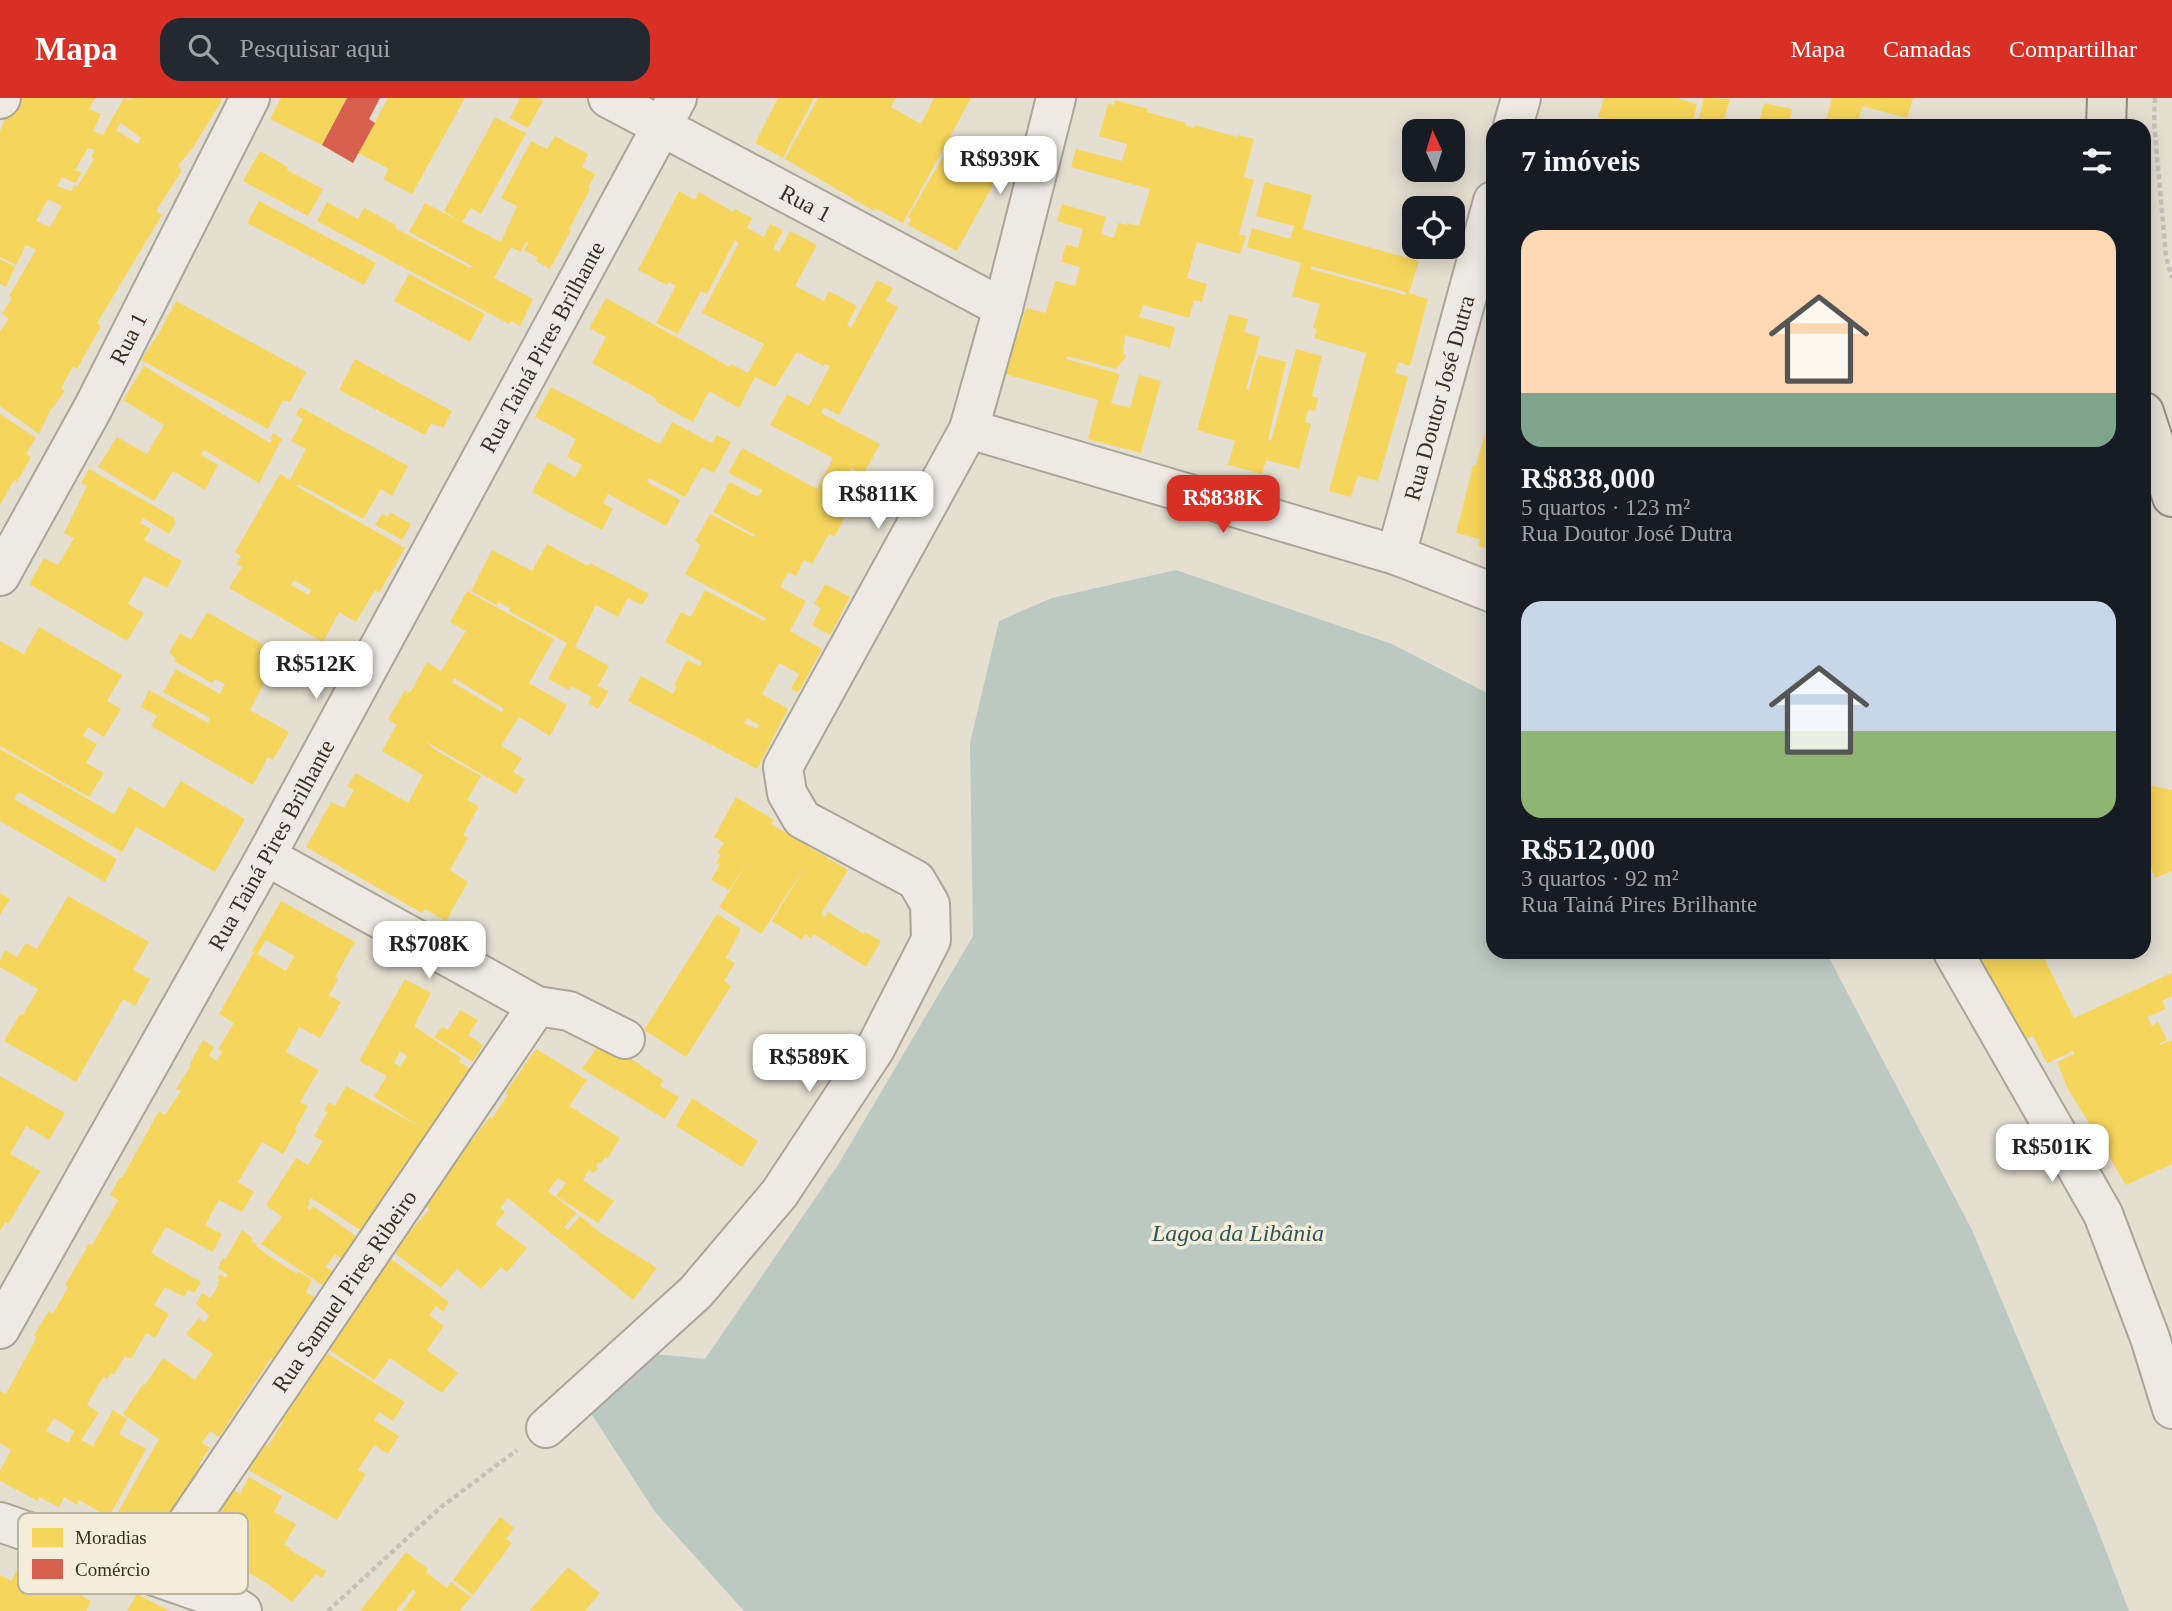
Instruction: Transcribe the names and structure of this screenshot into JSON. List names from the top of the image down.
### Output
{
  "streets": {
    "street": [
      "Rua 1",
      "Rua Tainá Pires Brilhante",
      "Rua Doutor José Dutra",
      "Rua Samuel Pires Ribeiro"
    ]
  },
  "crossings": [
    ["Rua 1", "Rua Tainá Pires Brilhante"]
  ],
  "water": ["Lagoa da Libânia"],
  "legend": ["Moradias", "Comércio"],
  "north": "top",
  "page": {
    "header": "Mapa",
    "search": "Pesquisar aqui",
    "nav": ["Mapa", "Camadas", "Compartilhar"],
    "heading": "7 imóveis",
    "price": [
      "R$939K",
      "R$811K",
      "R$838K",
      "R$512K",
      "R$708K",
      "R$589K",
      "R$501K"
    ],
    "list": [
      {
        "name": "R$838,000",
        "note": "5 quartos · 123 m² · Rua Doutor José Dutra"
      },
      {
        "name": "R$512,000",
        "note": "3 quartos · 92 m² · Rua Tainá Pires Brilhante"
      }
    ]
  }
}
